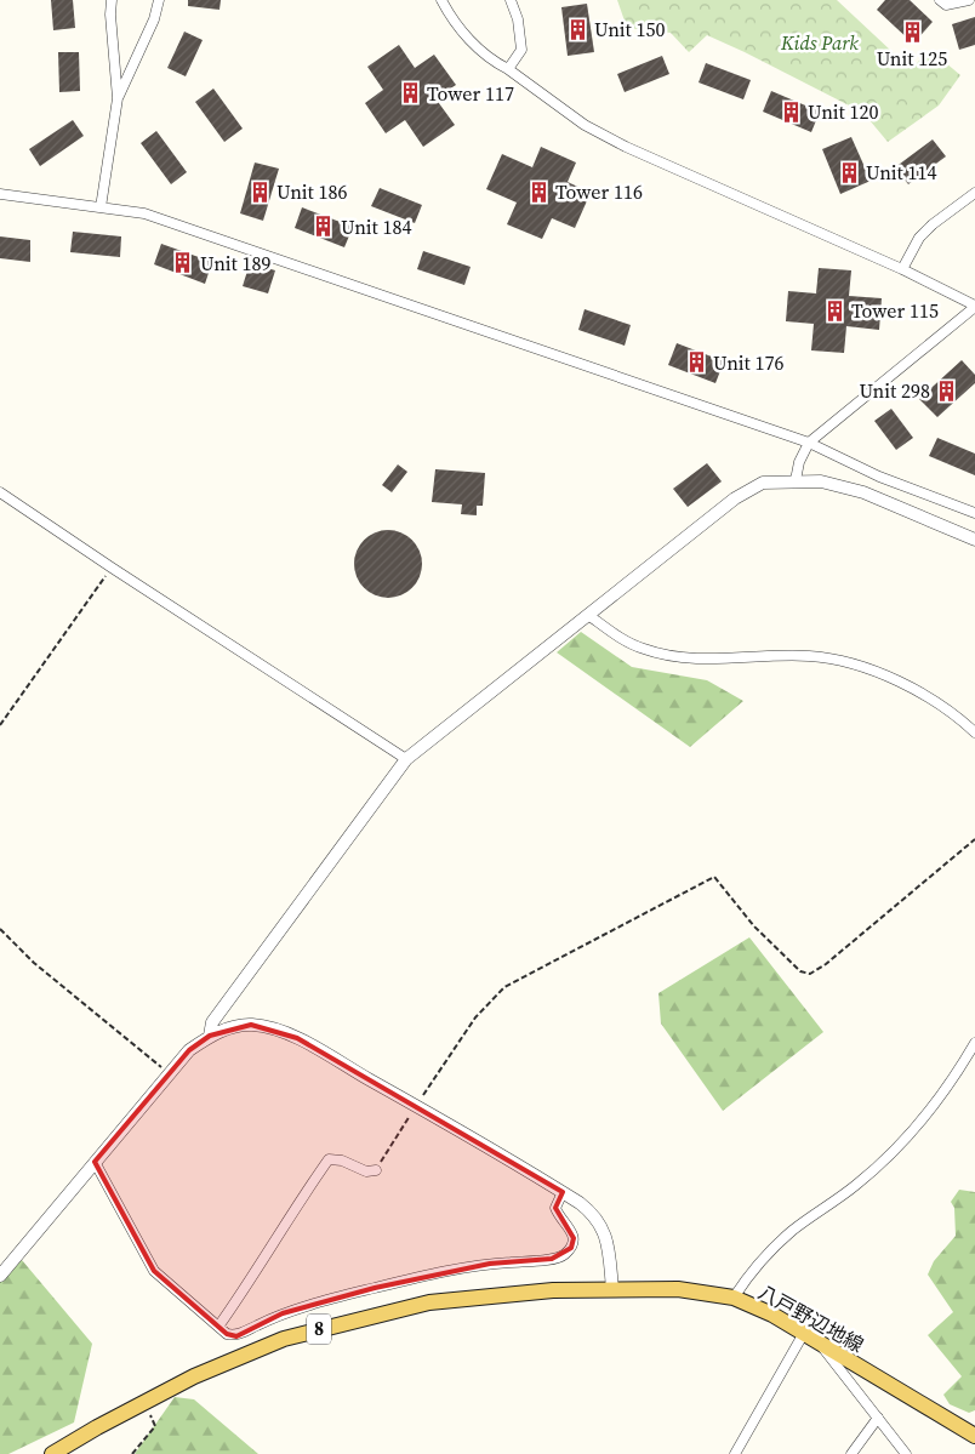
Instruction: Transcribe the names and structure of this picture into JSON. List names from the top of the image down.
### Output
{
  "streets": {
    "main road": ["八戸野辺地線", "8"]
  },
  "crossings": [
    ["八戸野辺地線", "8"]
  ],
  "parks": ["Kids Park"],
  "places": {
    "building": [
      "Unit 150",
      "Unit 125",
      "Tower 117",
      "Unit 120",
      "Unit 114",
      "Unit 186",
      "Tower 116",
      "Unit 184",
      "Unit 189",
      "Tower 115",
      "Unit 176",
      "Unit 298"
    ]
  }
}
